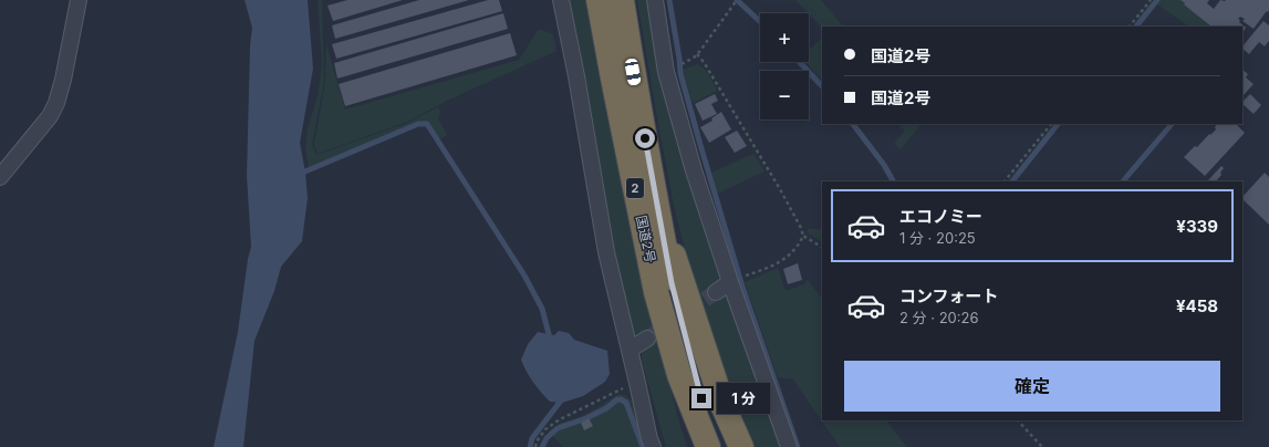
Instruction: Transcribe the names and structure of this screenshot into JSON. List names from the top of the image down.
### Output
{
  "streets": {
    "highway": ["2", "国道2号"]
  },
  "page": {
    "map_buttons": ["+", "−"],
    "banner": ["国道2号", "国道2号"],
    "list": [
      {
        "name": "エコノミー",
        "note": "1 分 · 20:25",
        "value": "¥339"
      },
      {
        "name": "コンフォート",
        "note": "2 分 · 20:26",
        "value": "¥458"
      }
    ],
    "buttons": "確定",
    "bubble": "1 分"
  }
}
